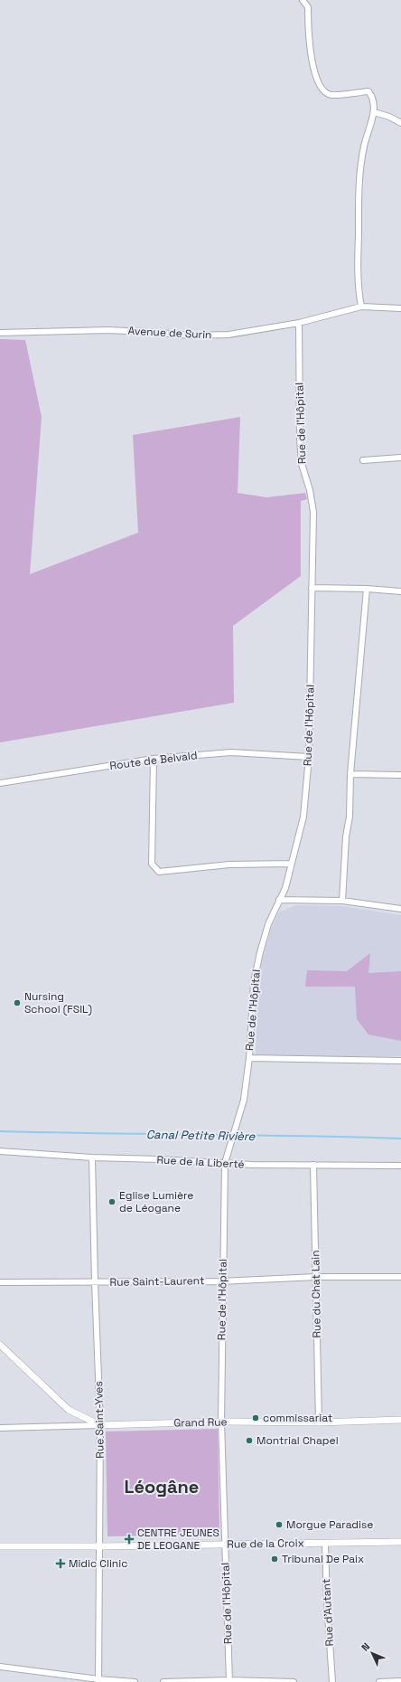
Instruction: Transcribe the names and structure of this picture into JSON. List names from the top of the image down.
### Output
{
  "streets": {
    "street": [
      "Avenue de Surin",
      "Rue de l'Hôpital",
      "Route de Belvald",
      "Rue de la Liberté",
      "Rue Saint-Laurent",
      "Rue du Chat Lain",
      "Rue Saint-Yves",
      "Grand Rue",
      "Rue de la Croix",
      "Rue d'Autant"
    ]
  },
  "crossings": [
    ["Avenue de Surin", "Rue de l'Hôpital"],
    ["Rue de l'Hôpital", "Route de Belvald"],
    ["Rue de l'Hôpital", "Rue de la Liberté"],
    ["Rue de l'Hôpital", "Rue Saint-Laurent"],
    ["Rue de l'Hôpital", "Grand Rue"],
    ["Rue de l'Hôpital", "Rue de la Croix"],
    ["Rue de la Liberté", "Rue du Chat Lain"],
    ["Rue de la Liberté", "Rue Saint-Yves"],
    ["Rue Saint-Laurent", "Rue du Chat Lain"],
    ["Rue Saint-Laurent", "Rue Saint-Yves"],
    ["Rue du Chat Lain", "Grand Rue"],
    ["Rue Saint-Yves", "Grand Rue"],
    ["Rue Saint-Yves", "Rue de la Croix"],
    ["Rue de la Croix", "Rue d'Autant"]
  ],
  "districts": ["Léogâne"],
  "water": ["Canal Petite Rivière"],
  "places": {
    "other": [
      "Nursing School (FSIL)",
      "Eglise Lumière de Léogane",
      "commissariat",
      "Montrial Chapel",
      "Morgue Paradise",
      "Tribunal De Paix"
    ],
    "health": ["CENTRE JEUNES DE LEOGANE", "Midic Clinic"]
  },
  "north": "top left"
}
